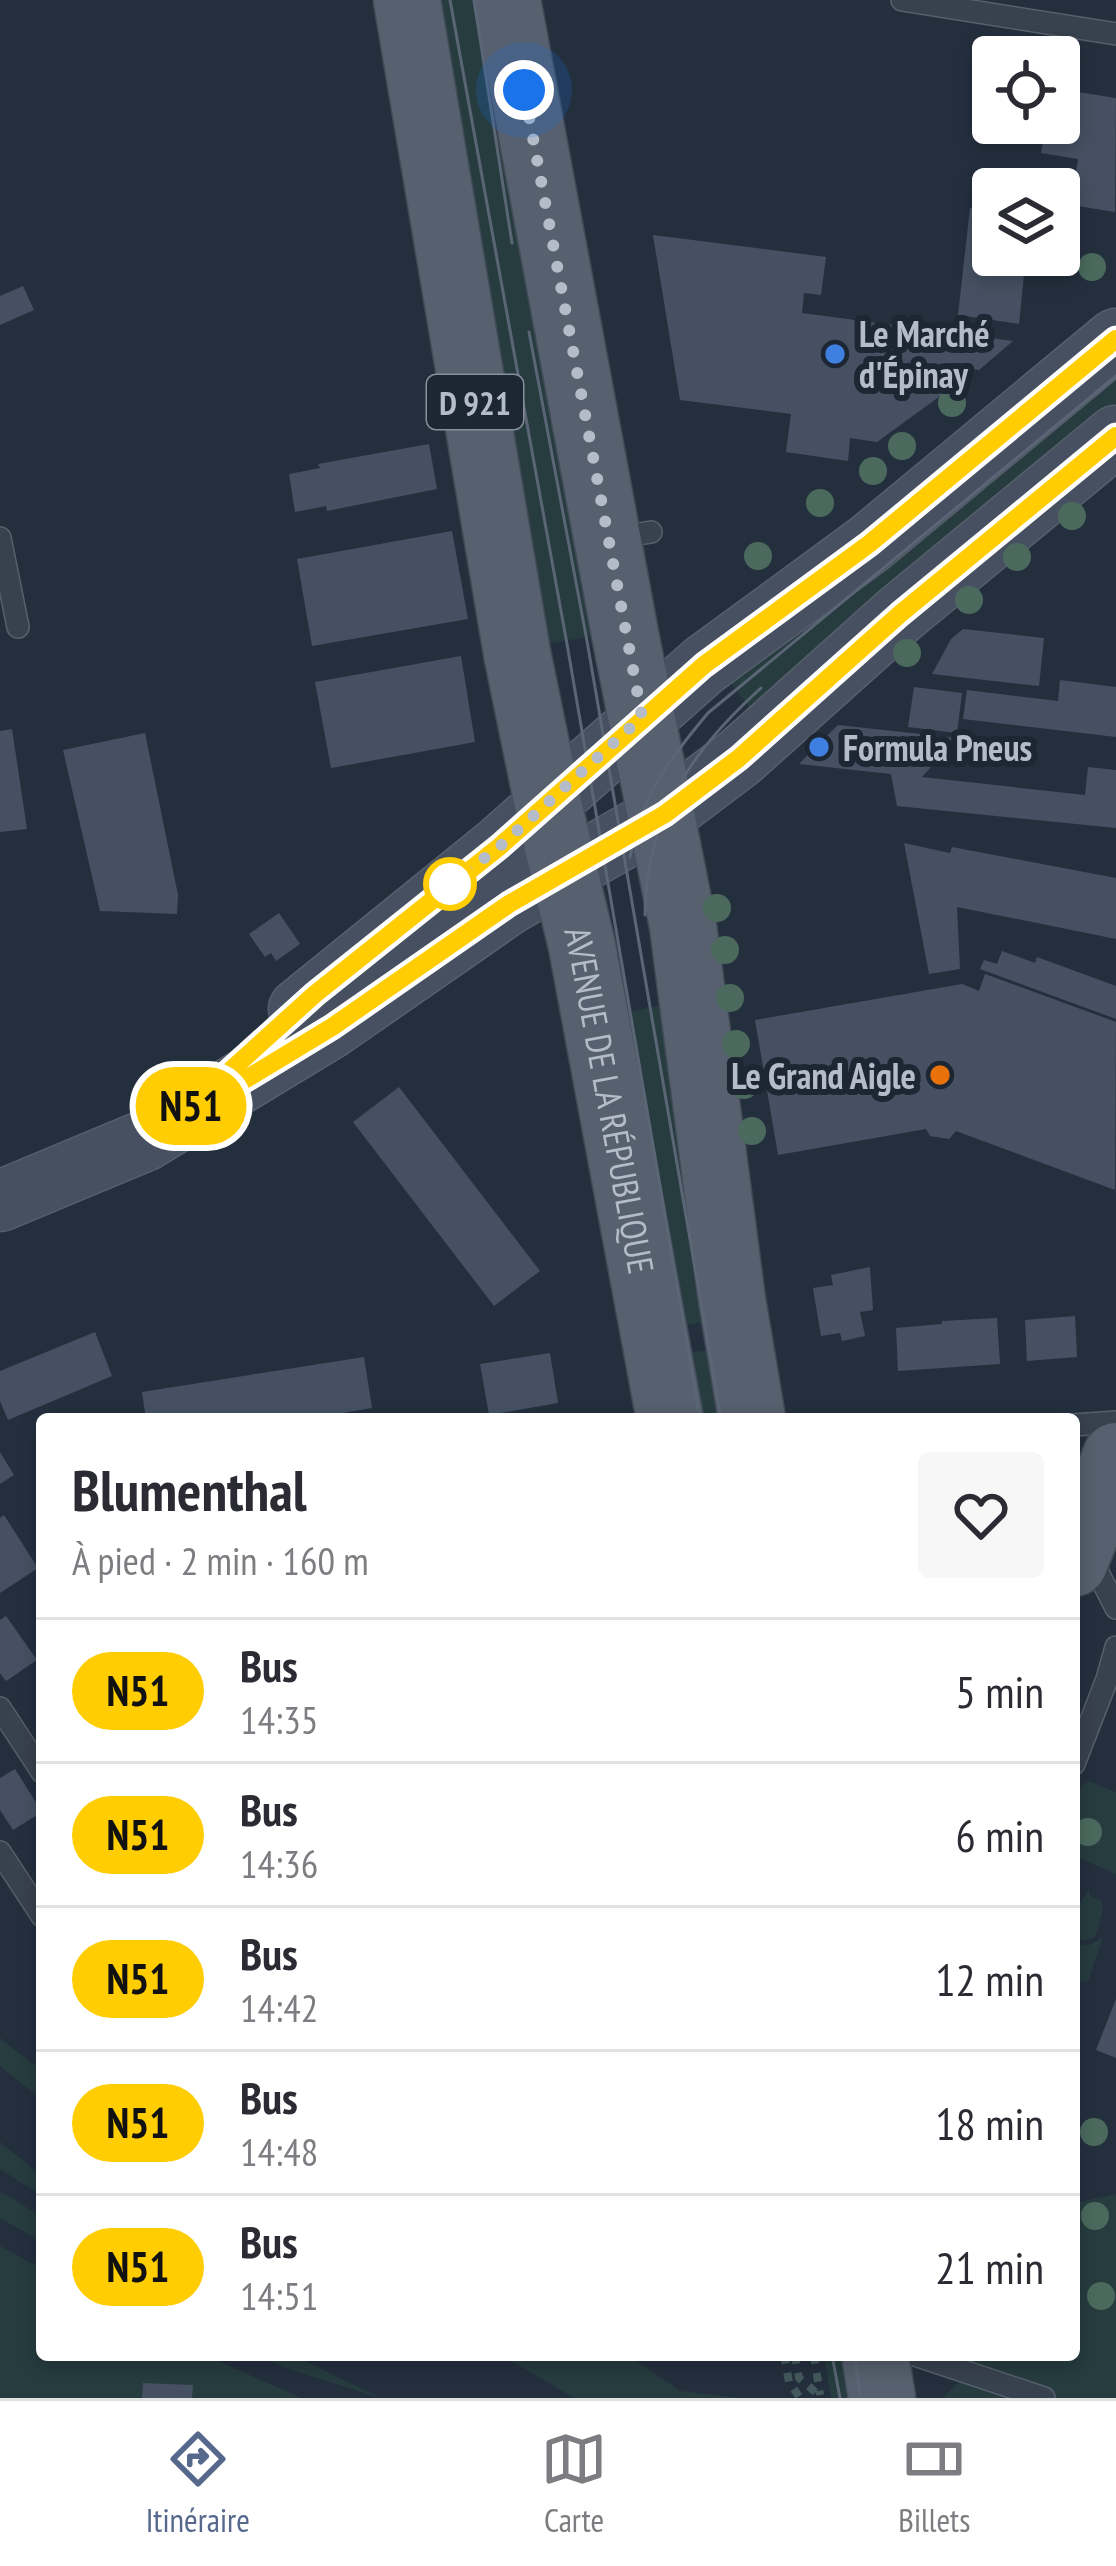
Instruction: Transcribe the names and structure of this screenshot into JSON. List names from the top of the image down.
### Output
{
  "streets": {
    "main road": ["D 921", "AVENUE DE LA RÉPUBLIQUE"]
  },
  "places": ["Le Marché d'Épinay", "Formula Pneus", "Le Grand Aigle"],
  "lines": ["bus line N51"],
  "page": {
    "on_map": "N51",
    "heading": ["Blumenthal", "À pied · 2 min · 160 m"],
    "list": [
      {
        "mark": "N51",
        "name": "Bus",
        "note": "14:35",
        "value": "5 min"
      },
      {
        "mark": "N51",
        "name": "Bus",
        "note": "14:36",
        "value": "6 min"
      },
      {
        "mark": "N51",
        "name": "Bus",
        "note": "14:42",
        "value": "12 min"
      },
      {
        "mark": "N51",
        "name": "Bus",
        "note": "14:48",
        "value": "18 min"
      },
      {
        "mark": "N51",
        "name": "Bus",
        "note": "14:51",
        "value": "21 min"
      }
    ],
    "tabs": ["Itinéraire", "Carte", "Billets"]
  }
}
